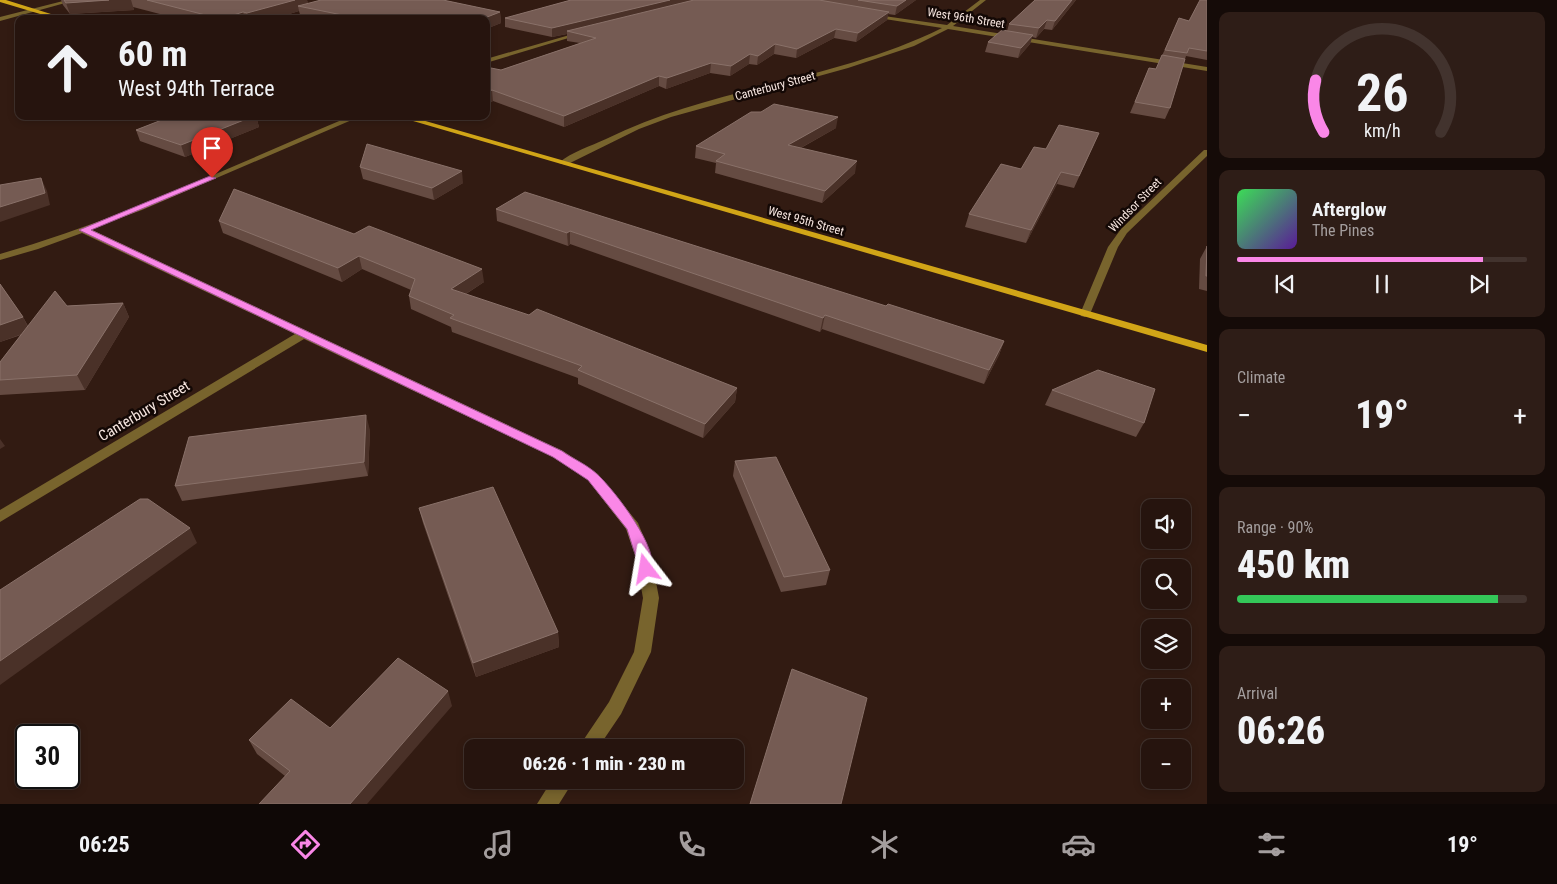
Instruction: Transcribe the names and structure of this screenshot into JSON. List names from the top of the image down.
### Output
{
  "streets": {
    "main road": ["West 95th Street"],
    "street": ["West 96th Street", "Canterbury Street", "Windsor Street"]
  },
  "crossings": [
    ["West 96th Street", "Canterbury Street"],
    ["Canterbury Street", "West 95th Street"],
    ["Windsor Street", "West 95th Street"]
  ],
  "page": {
    "turn": ["60 m", "West 94th Terrace"],
    "song": ["Afterglow", "The Pines"],
    "tile": [
      "Climate",
      ["Range · 90%", "450 km"],
      ["Arrival", "06:26"]
    ],
    "heat": ["−", "19°", "+"],
    "map_buttons": ["+", "−"],
    "limit": "30",
    "trip": "06:26 · 1 min · 230 m",
    "tabs": ["06:25", "19°"],
    "gauge": ["26", "km/h"]
  }
}
